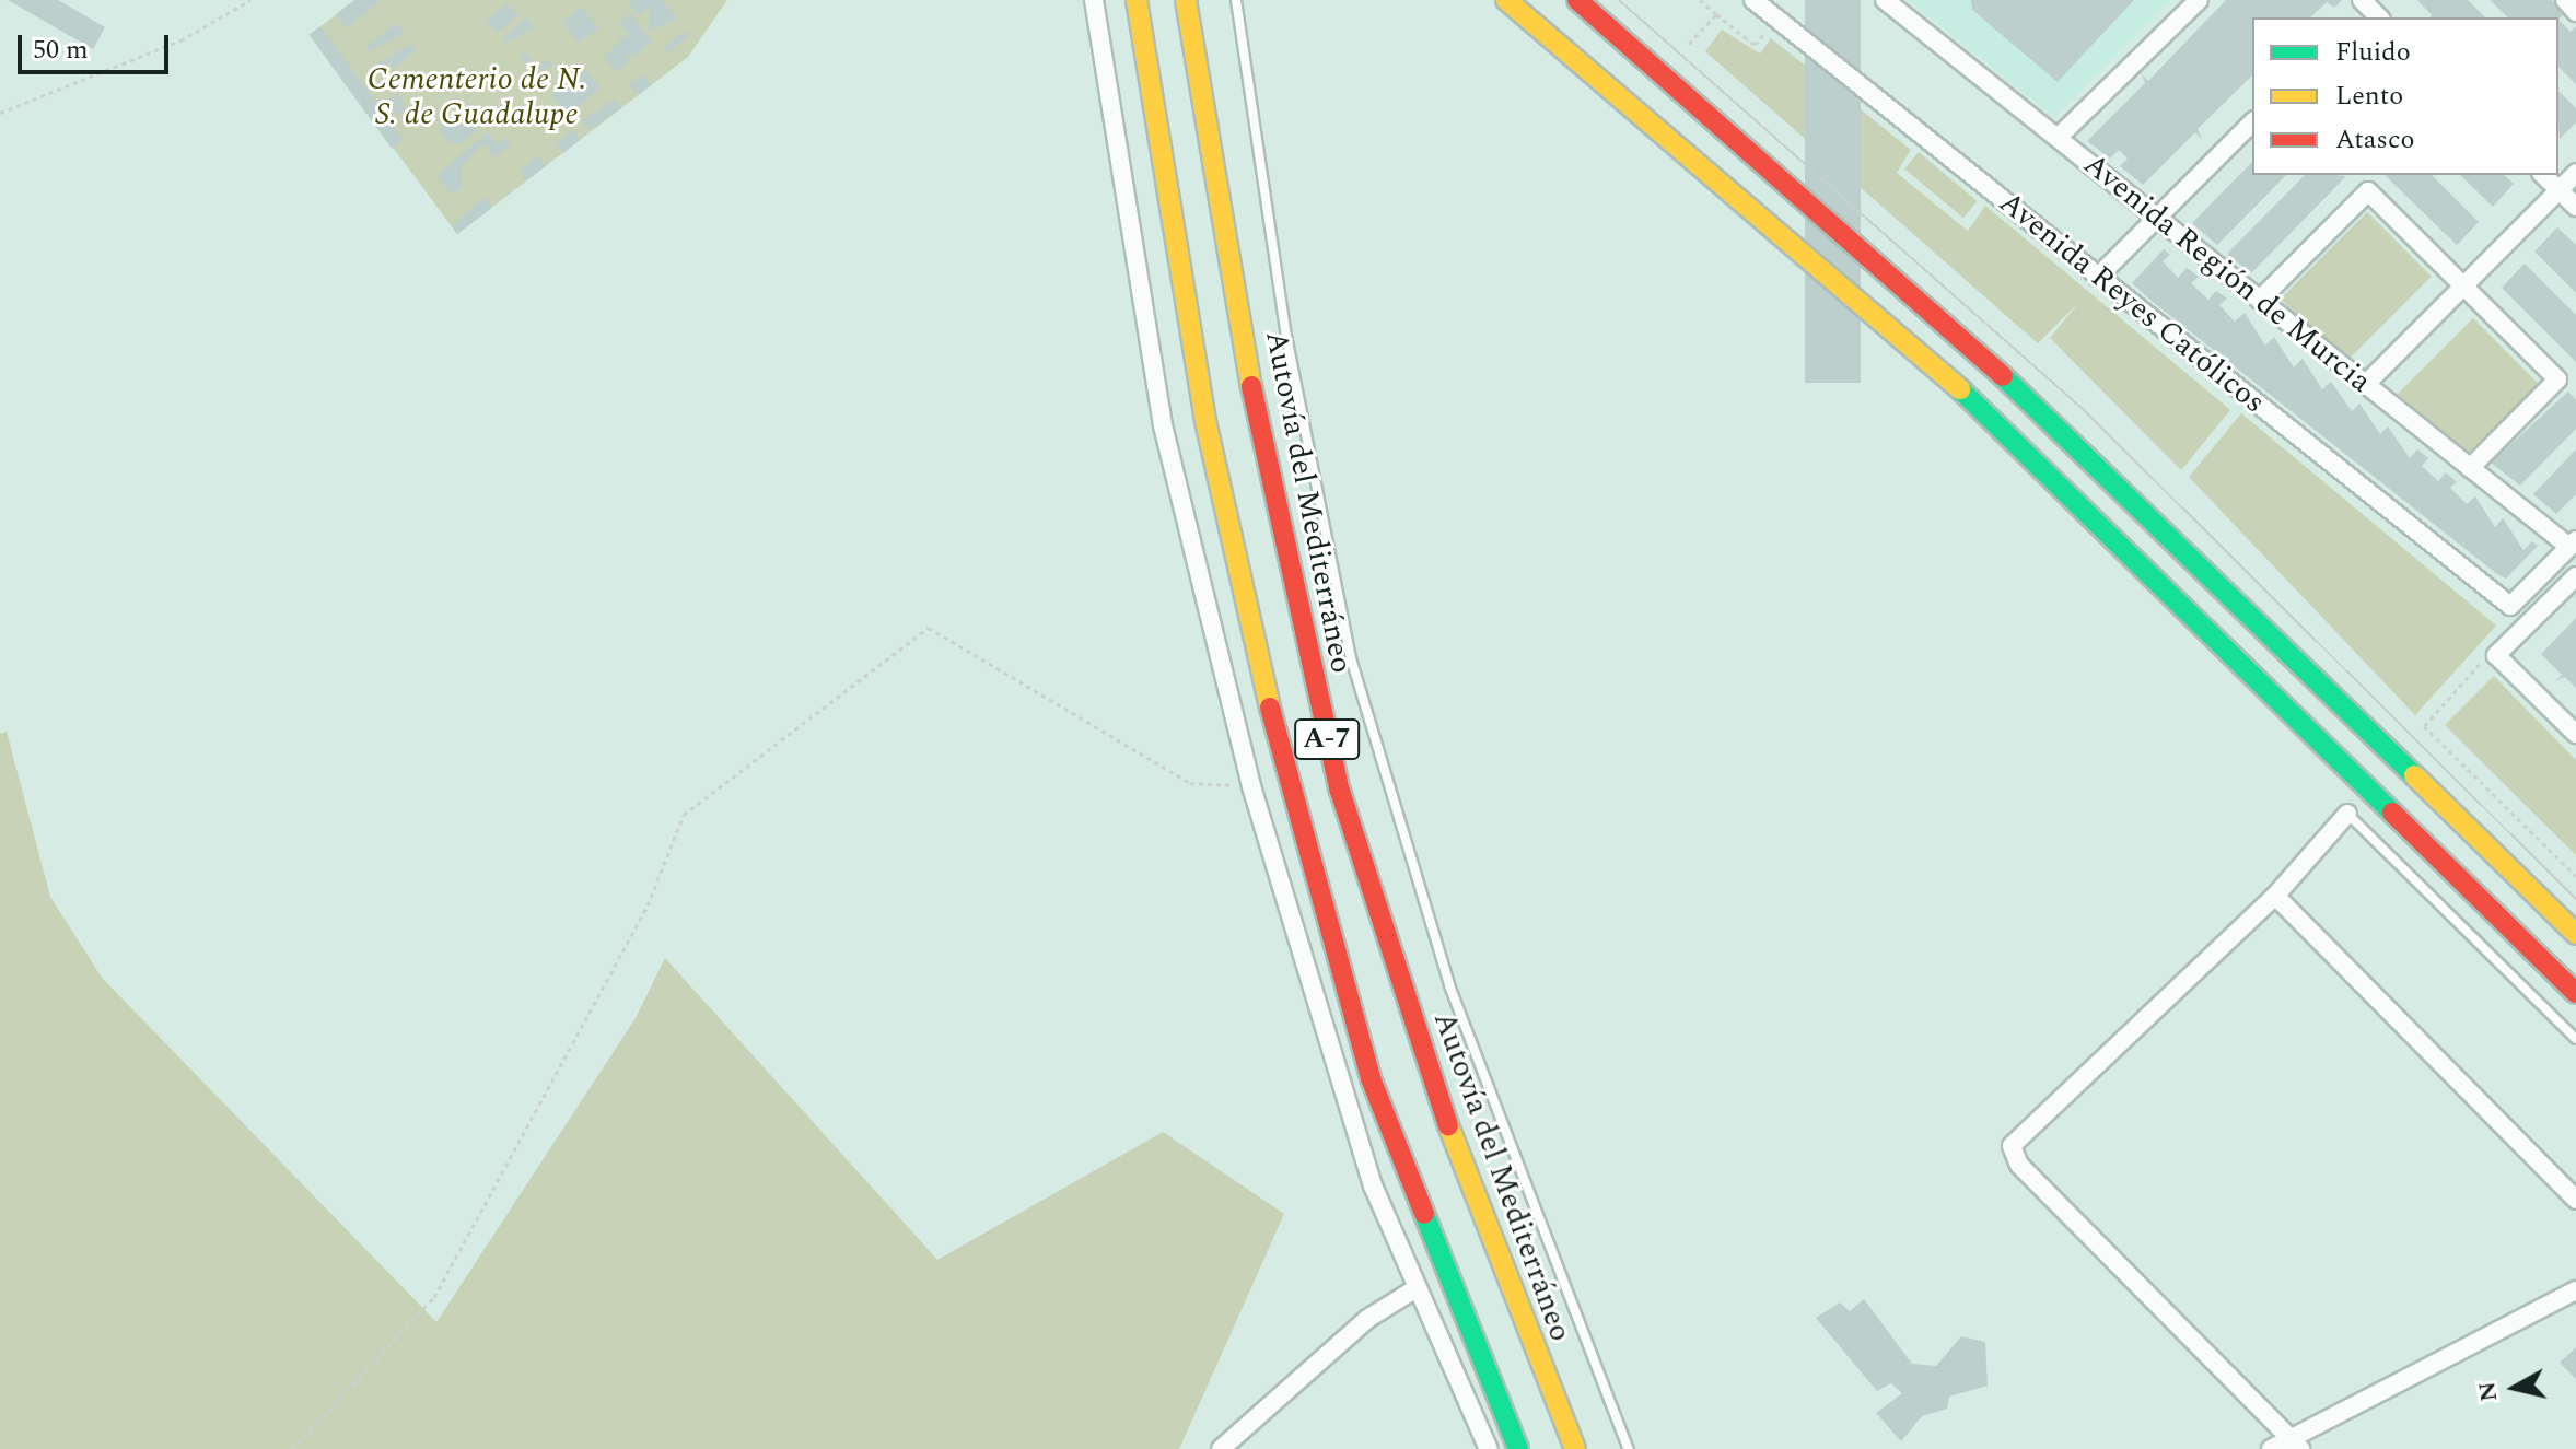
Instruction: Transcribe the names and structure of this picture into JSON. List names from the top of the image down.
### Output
{
  "streets": {
    "main road": ["Autovía del Mediterráneo", "A-7"],
    "street": ["Avenida Región de Murcia", "Avenida Reyes Católicos"]
  },
  "crossings": [
    ["Avenida Región de Murcia", "Avenida Reyes Católicos"]
  ],
  "parks": ["Cementerio de N. S. de Guadalupe"],
  "legend": ["Fluido", "Lento", "Atasco"],
  "scale_bar": "50 m",
  "north": "left"
}
